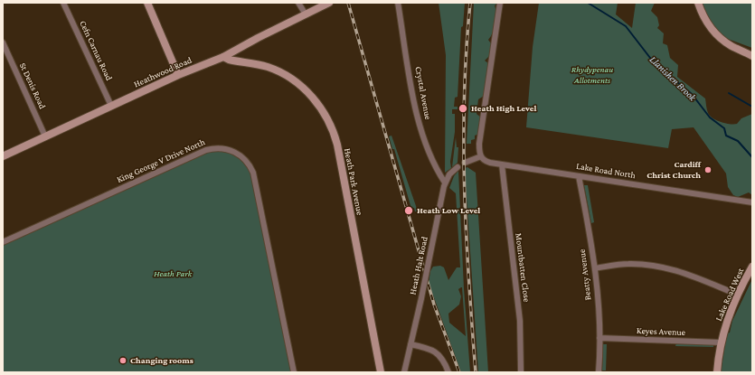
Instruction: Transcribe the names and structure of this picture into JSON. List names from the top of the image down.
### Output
{
  "streets": {
    "street": [
      "Cefn Carnau Road",
      "Heathwood Road",
      "St Denis Road",
      "Crystal Avenue",
      "King George V Drive North",
      "Lake Road North",
      "Heath Park Avenue",
      "Heath Halt Road",
      "Mountbatten Close",
      "Beatty Avenue",
      "Lake Road West",
      "Keyes Avenue"
    ]
  },
  "crossings": [
    ["Cefn Carnau Road", "Heathwood Road"],
    ["Heathwood Road", "St Denis Road"],
    ["Heathwood Road", "Heath Park Avenue"],
    ["Crystal Avenue", "Heath Halt Road"],
    ["Lake Road North", "Mountbatten Close"],
    ["Lake Road North", "Beatty Avenue"],
    ["Beatty Avenue", "Keyes Avenue"],
    ["Lake Road West", "Keyes Avenue"]
  ],
  "water": ["Llanishen Brook"],
  "parks": ["Rhydypenau Allotments", "Heath Park"],
  "places": [
    "Heath High Level",
    "Cardiff Christ Church",
    "Heath Low Level",
    "Changing rooms"
  ]
}
